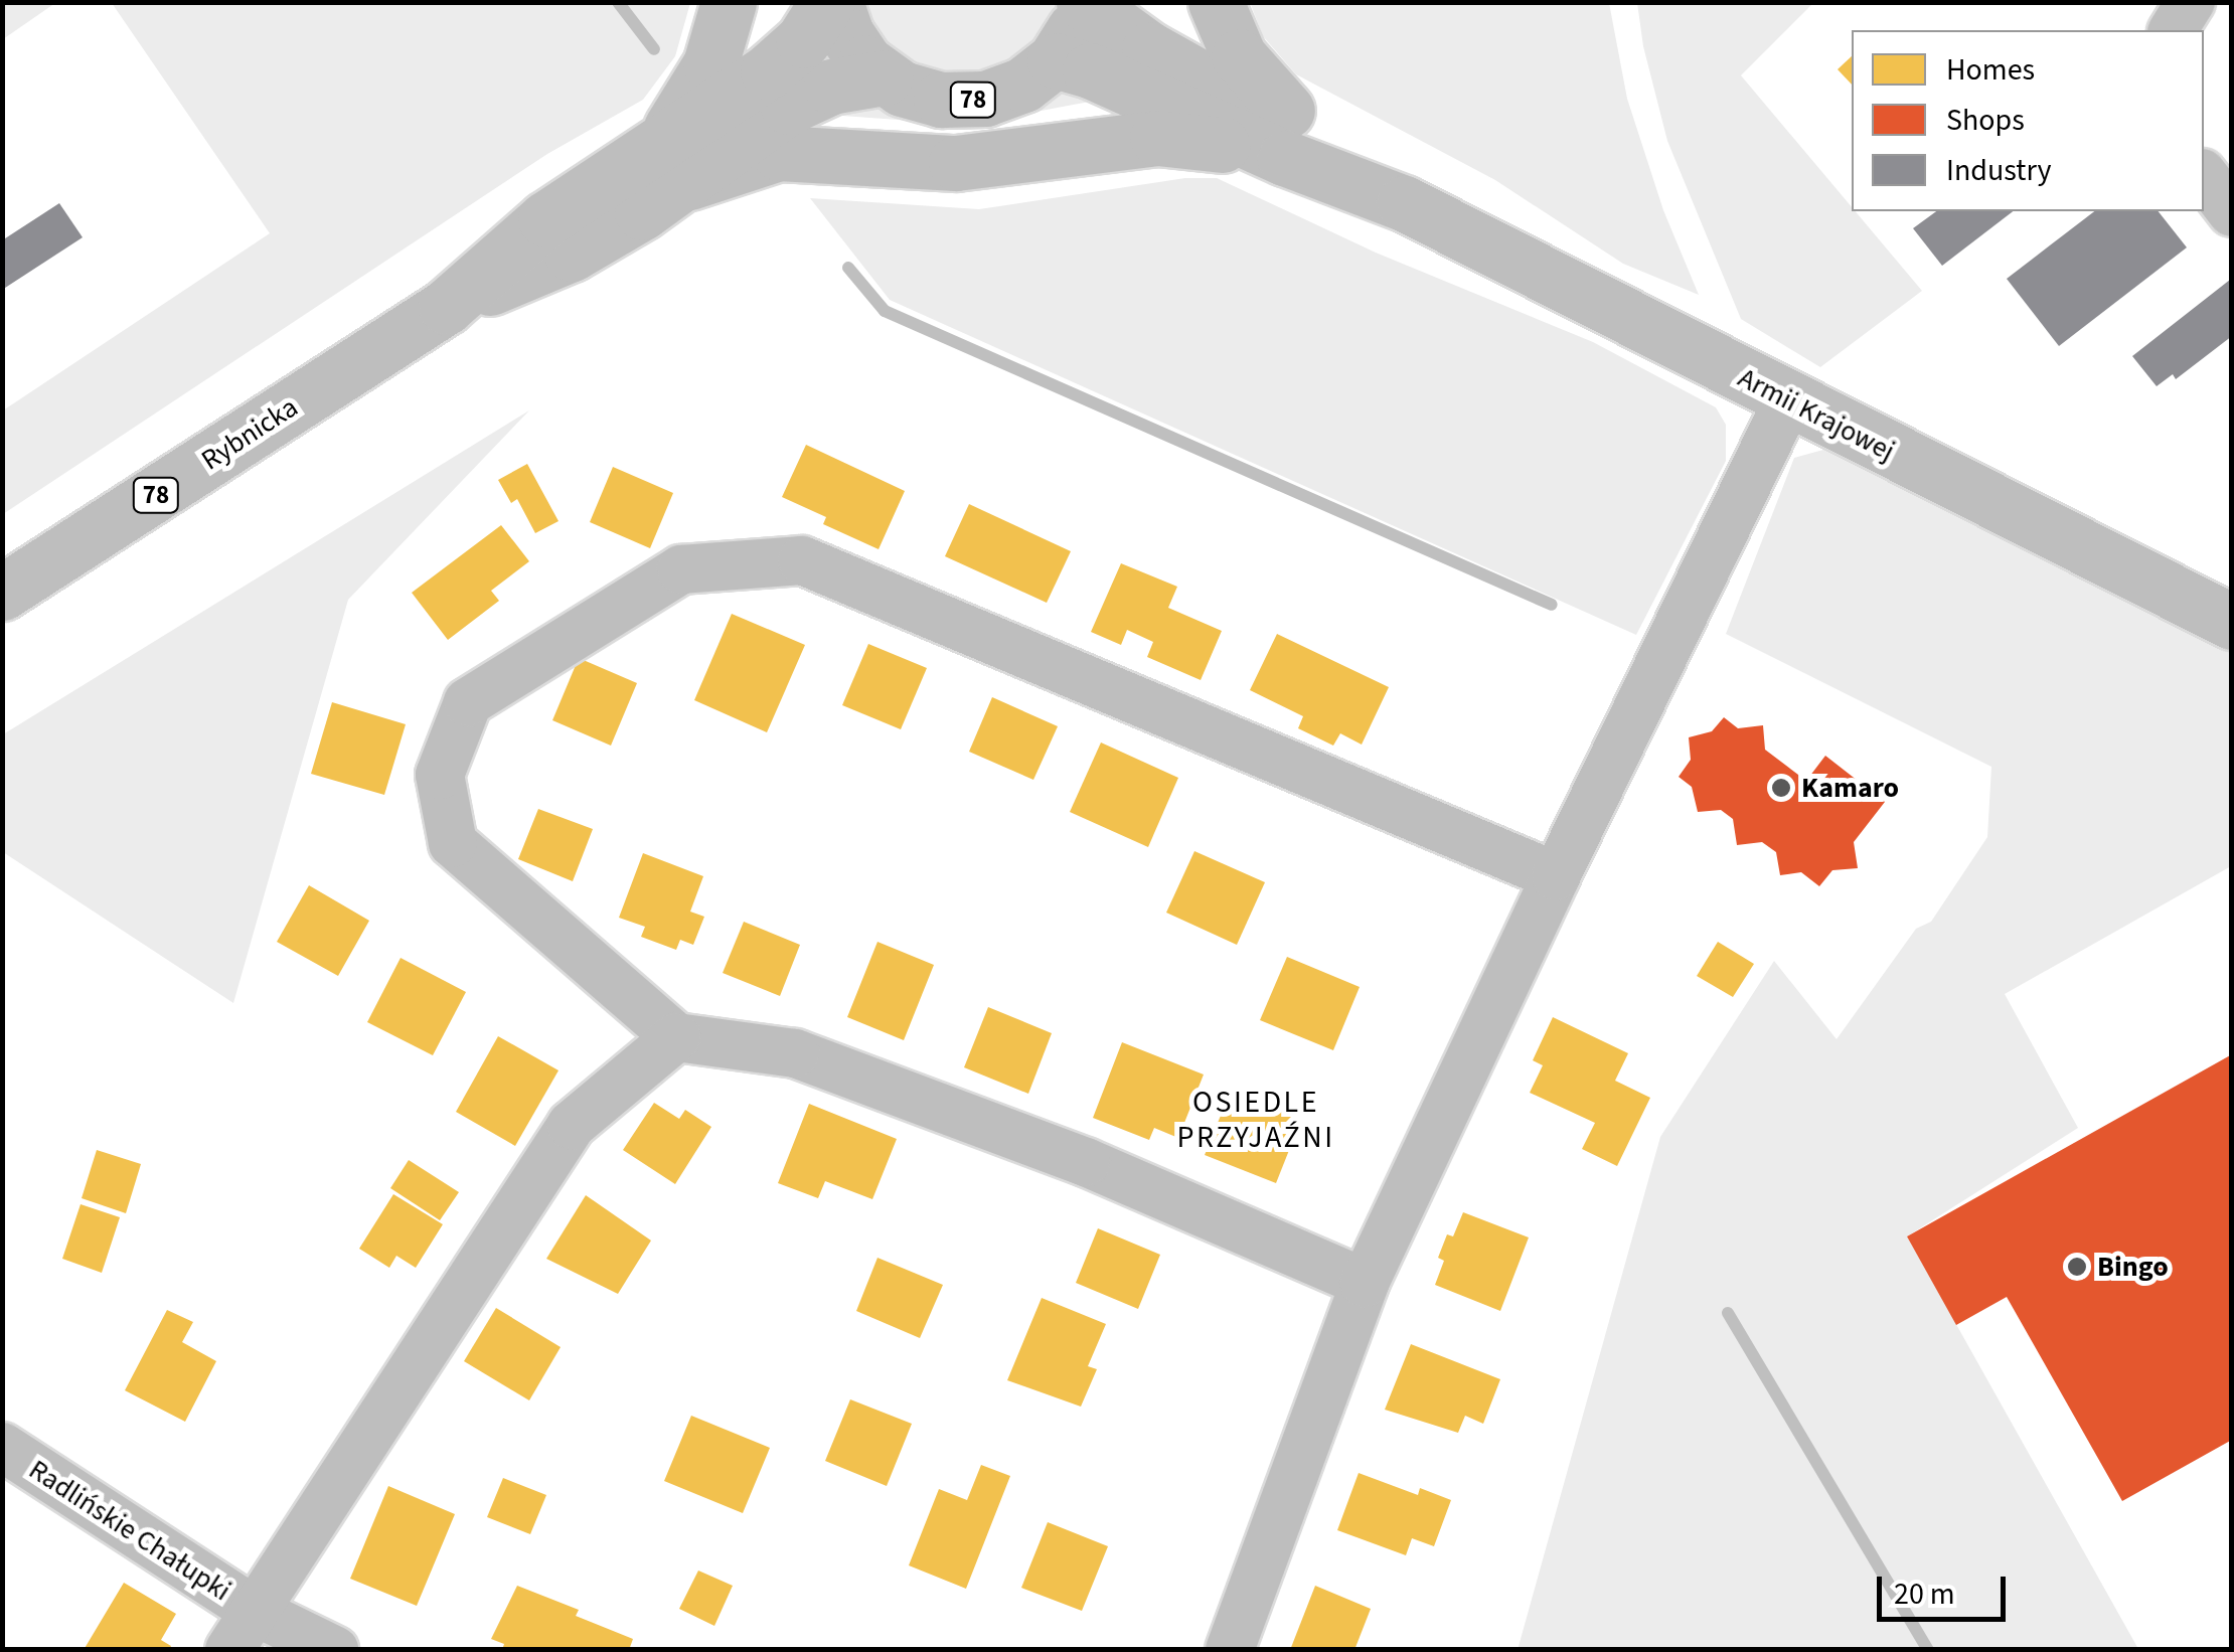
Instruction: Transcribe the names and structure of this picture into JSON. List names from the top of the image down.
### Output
{
  "streets": {
    "main road": ["78", "Armii Krajowej", "Rybnicka"],
    "street": ["Radlińskie Chałupki"]
  },
  "crossings": [
    ["78", "Armii Krajowej"],
    ["78", "Rybnicka"]
  ],
  "districts": ["OSIEDLE PRZYJAŹNI"],
  "places": ["Kamaro", "Bingo"],
  "legend": ["Homes", "Shops", "Industry"],
  "scale_bar": "20 m"
}
